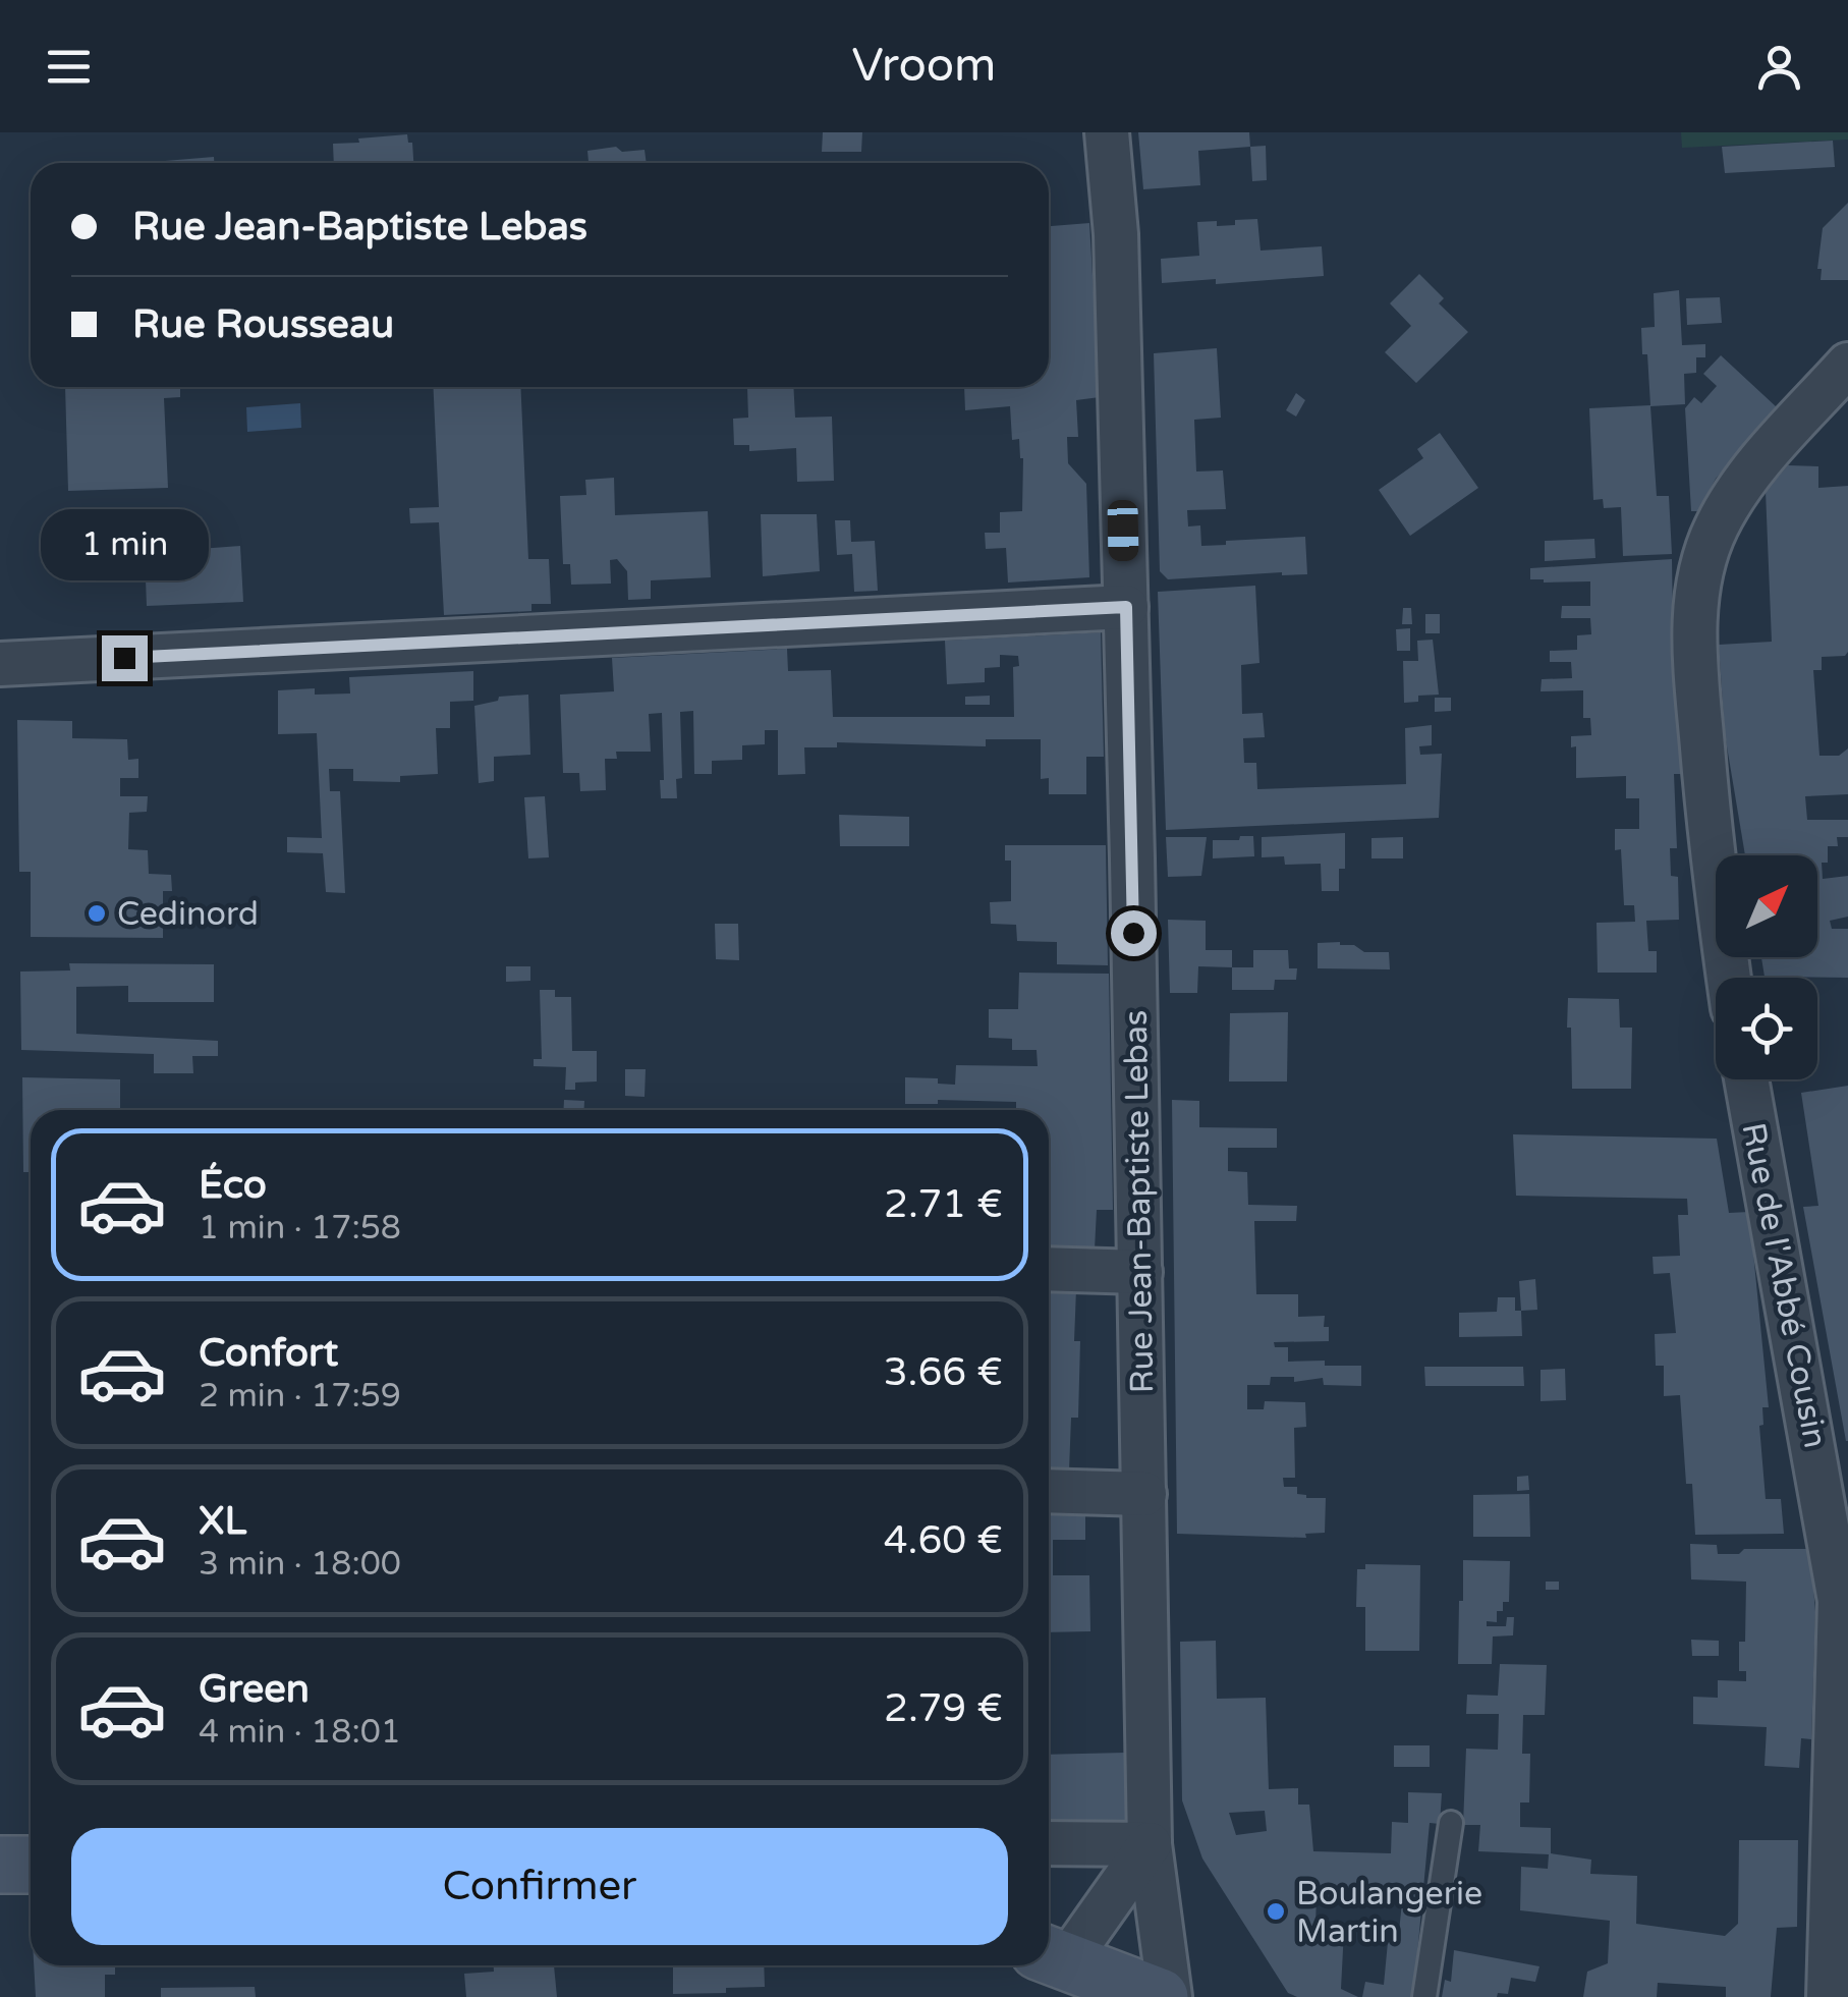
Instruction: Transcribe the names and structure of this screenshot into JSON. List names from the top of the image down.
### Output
{
  "streets": {
    "street": ["Rue Jean-Baptiste Lebas", "Rue de l'Abbé Cousin"]
  },
  "places": ["Cedinord", "Boulangerie Martin"],
  "north": "top right",
  "page": {
    "header": "Vroom",
    "banner": ["Rue Jean-Baptiste Lebas", "Rue Rousseau"],
    "bubble": "1 min",
    "list": [
      {
        "name": "Éco",
        "note": "1 min · 17:58",
        "value": "2.71 €"
      },
      {
        "name": "Confort",
        "note": "2 min · 17:59",
        "value": "3.66 €"
      },
      {
        "name": "XL",
        "note": "3 min · 18:00",
        "value": "4.60 €"
      },
      {
        "name": "Green",
        "note": "4 min · 18:01",
        "value": "2.79 €"
      }
    ],
    "buttons": "Confirmer"
  }
}
